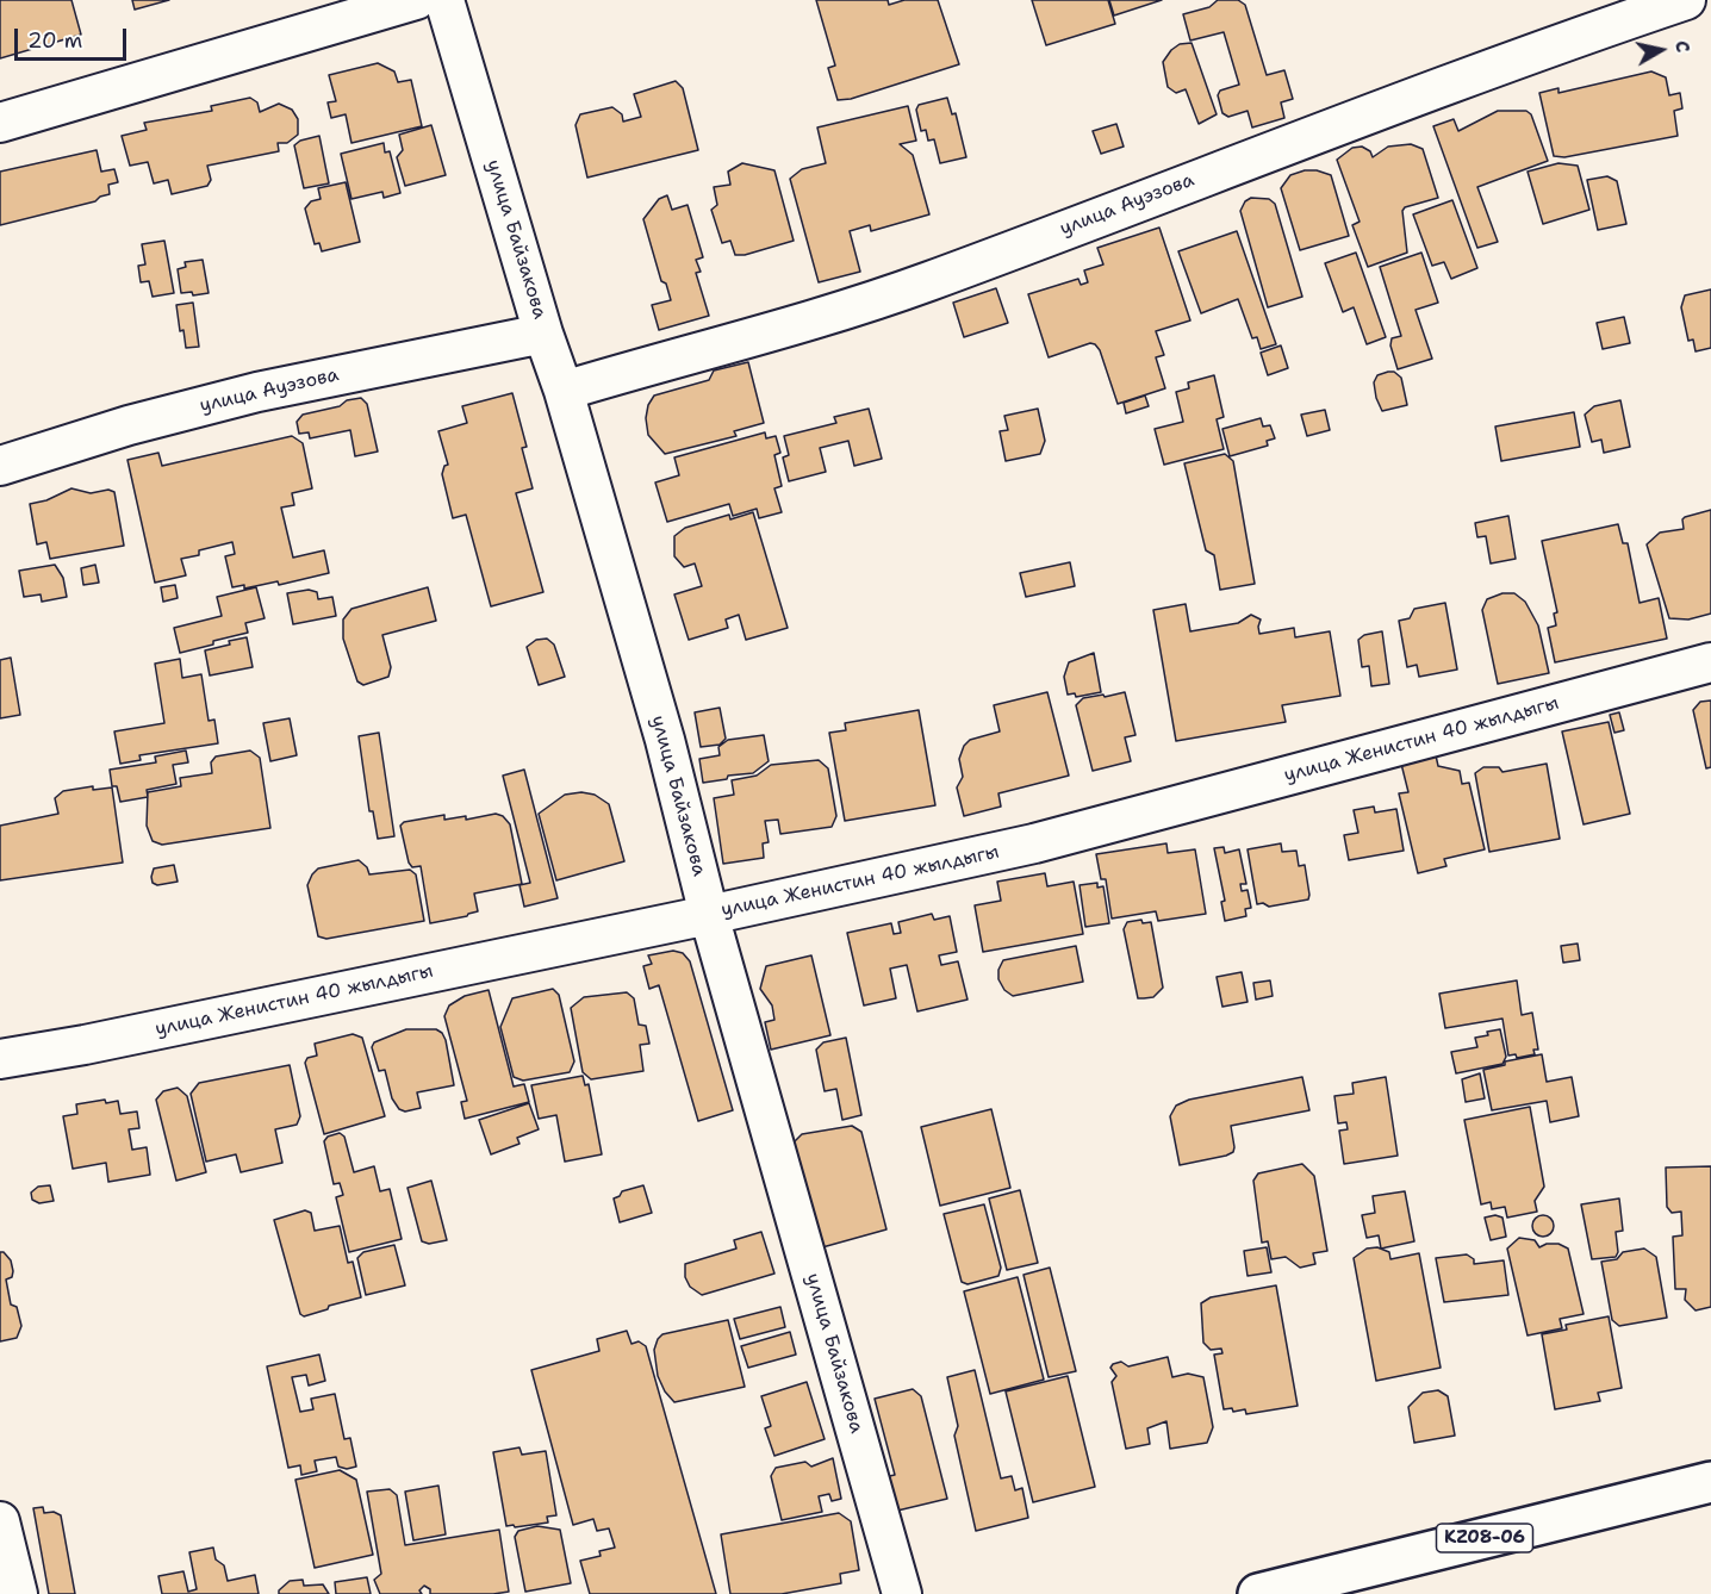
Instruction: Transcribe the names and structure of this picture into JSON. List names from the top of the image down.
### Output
{
  "streets": {
    "highway": ["KZ08-06"],
    "street": ["улица Ауэзова", "улица Байзакова", "улица Женистин 40 жылдыгы"]
  },
  "crossings": [
    ["улица Ауэзова", "улица Байзакова"],
    ["улица Байзакова", "улица Женистин 40 жылдыгы"]
  ],
  "scale_bar": "20 m",
  "north": "right"
}
